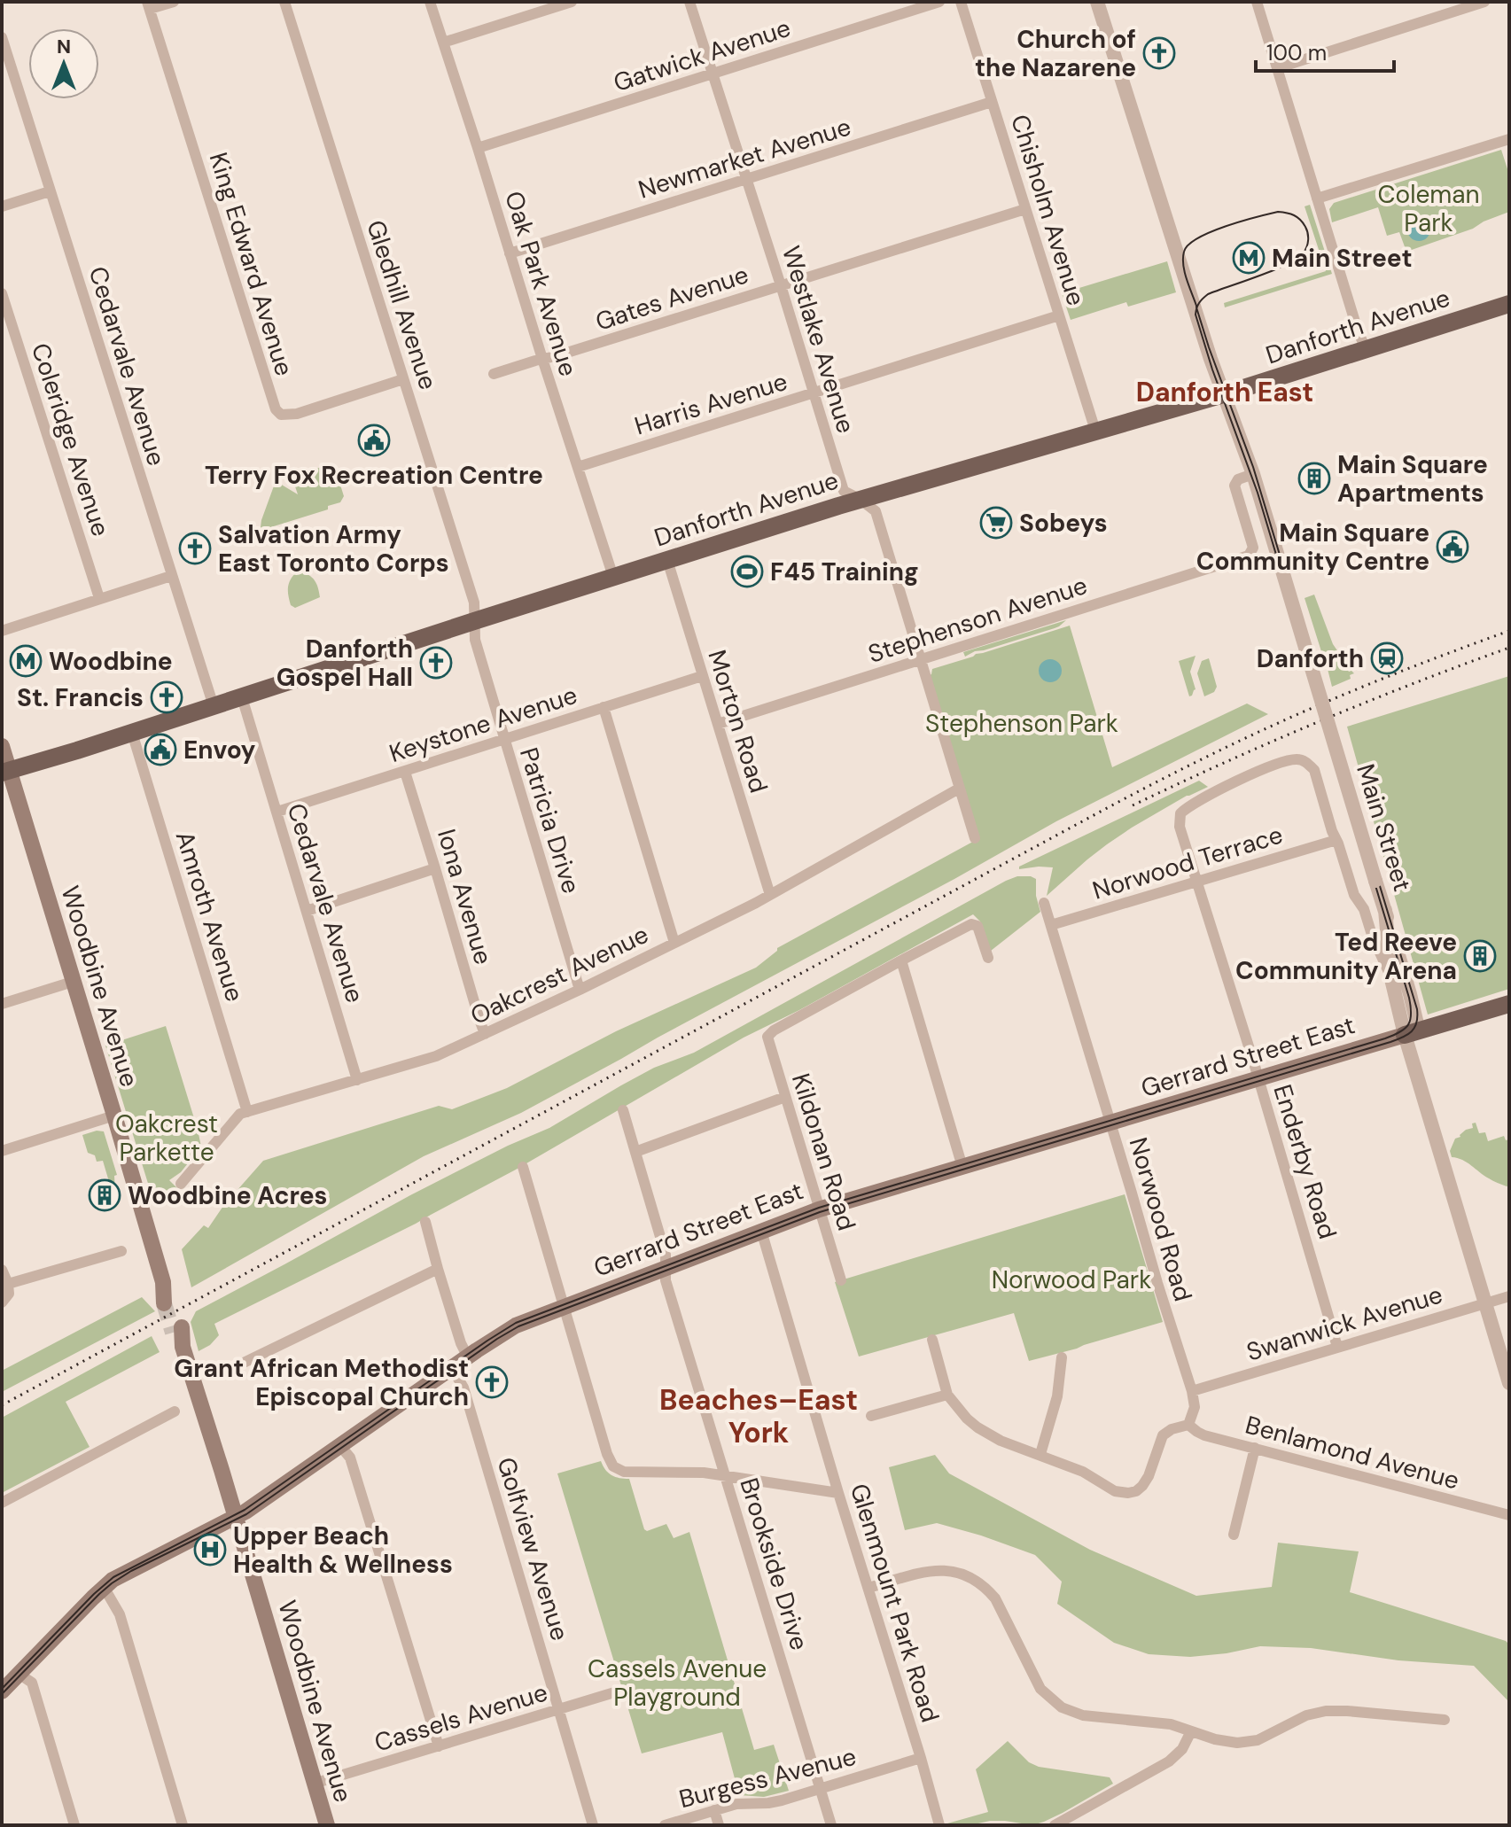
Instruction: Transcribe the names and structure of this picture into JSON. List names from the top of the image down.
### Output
{
  "streets": {
    "main road": ["Danforth Avenue", "Woodbine Avenue", "Gerrard Street East"],
    "street": [
      "Gatwick Avenue",
      "Newmarket Avenue",
      "Chisholm Avenue",
      "King Edward Avenue",
      "Oak Park Avenue",
      "Gates Avenue",
      "Gledhill Avenue",
      "Westlake Avenue",
      "Cedarvale Avenue",
      "Harris Avenue",
      "Coleridge Avenue",
      "Stephenson Avenue",
      "Morton Road",
      "Keystone Avenue",
      "Patricia Drive",
      "Main Street",
      "Norwood Terrace",
      "Iona Avenue",
      "Amroth Avenue",
      "Oakcrest Avenue",
      "Kildonan Road",
      "Enderby Road",
      "Norwood Road",
      "Swanwick Avenue",
      "Benlamond Avenue",
      "Golfview Avenue",
      "Brookside Drive",
      "Glenmount Park Road",
      "Cassels Avenue",
      "Burgess Avenue"
    ]
  },
  "crossings": [
    ["Gatwick Avenue", "Oak Park Avenue"],
    ["Gatwick Avenue", "Westlake Avenue"],
    ["Newmarket Avenue", "Chisholm Avenue"],
    ["Newmarket Avenue", "Oak Park Avenue"],
    ["Newmarket Avenue", "Westlake Avenue"],
    ["Chisholm Avenue", "Gates Avenue"],
    ["Chisholm Avenue", "Danforth Avenue"],
    ["Chisholm Avenue", "Harris Avenue"],
    ["King Edward Avenue", "Gledhill Avenue"],
    ["Oak Park Avenue", "Gates Avenue"],
    ["Oak Park Avenue", "Danforth Avenue"],
    ["Oak Park Avenue", "Harris Avenue"],
    ["Gates Avenue", "Westlake Avenue"],
    ["Gledhill Avenue", "Danforth Avenue"],
    ["Gledhill Avenue", "Patricia Drive"],
    ["Danforth Avenue", "Westlake Avenue"],
    ["Danforth Avenue", "Cedarvale Avenue"],
    ["Danforth Avenue", "Morton Road"],
    ["Danforth Avenue", "Patricia Drive"],
    ["Danforth Avenue", "Main Street"],
    ["Danforth Avenue", "Amroth Avenue"],
    ["Danforth Avenue", "Woodbine Avenue"],
    ["Westlake Avenue", "Harris Avenue"],
    ["Westlake Avenue", "Stephenson Avenue"],
    ["Westlake Avenue", "Oakcrest Avenue"],
    ["Cedarvale Avenue", "Keystone Avenue"],
    ["Cedarvale Avenue", "Oakcrest Avenue"],
    ["Stephenson Avenue", "Morton Road"],
    ["Stephenson Avenue", "Main Street"],
    ["Morton Road", "Keystone Avenue"],
    ["Morton Road", "Oakcrest Avenue"],
    ["Keystone Avenue", "Patricia Drive"],
    ["Keystone Avenue", "Iona Avenue"],
    ["Patricia Drive", "Oakcrest Avenue"],
    ["Main Street", "Norwood Terrace"],
    ["Main Street", "Gerrard Street East"],
    ["Main Street", "Enderby Road"],
    ["Main Street", "Swanwick Avenue"],
    ["Norwood Terrace", "Enderby Road"],
    ["Norwood Terrace", "Norwood Road"],
    ["Iona Avenue", "Oakcrest Avenue"],
    ["Amroth Avenue", "Oakcrest Avenue"],
    ["Woodbine Avenue", "Gerrard Street East"],
    ["Woodbine Avenue", "Cassels Avenue"],
    ["Gerrard Street East", "Kildonan Road"],
    ["Gerrard Street East", "Enderby Road"],
    ["Gerrard Street East", "Norwood Road"],
    ["Gerrard Street East", "Golfview Avenue"],
    ["Gerrard Street East", "Brookside Drive"],
    ["Gerrard Street East", "Glenmount Park Road"],
    ["Enderby Road", "Swanwick Avenue"],
    ["Norwood Road", "Swanwick Avenue"],
    ["Norwood Road", "Benlamond Avenue"],
    ["Golfview Avenue", "Cassels Avenue"],
    ["Brookside Drive", "Burgess Avenue"],
    ["Glenmount Park Road", "Burgess Avenue"]
  ],
  "districts": ["Danforth East", "Beaches–East York"],
  "parks": [
    "Coleman Park",
    "Stephenson Park",
    "Oakcrest Parkette",
    "Norwood Park",
    "Cassels Avenue Playground"
  ],
  "places": {
    "church": [
      "Church of the Nazarene",
      "Salvation Army East Toronto Corps",
      "Danforth Gospel Hall",
      "St. Francis",
      "Grant African Methodist Episcopal Church"
    ],
    "metro station": ["Main Street", "Woodbine"],
    "public building": ["Terry Fox Recreation Centre", "Main Square Community Centre", "Envoy"],
    "building": ["Main Square Apartments", "Ted Reeve Community Arena", "Woodbine Acres"],
    "supermarket": ["Sobeys"],
    "sports": ["F45 Training"],
    "station": ["Danforth"],
    "hospital": ["Upper Beach Health & Wellness"]
  },
  "scale_bar": "100 m",
  "north": "top"
}
